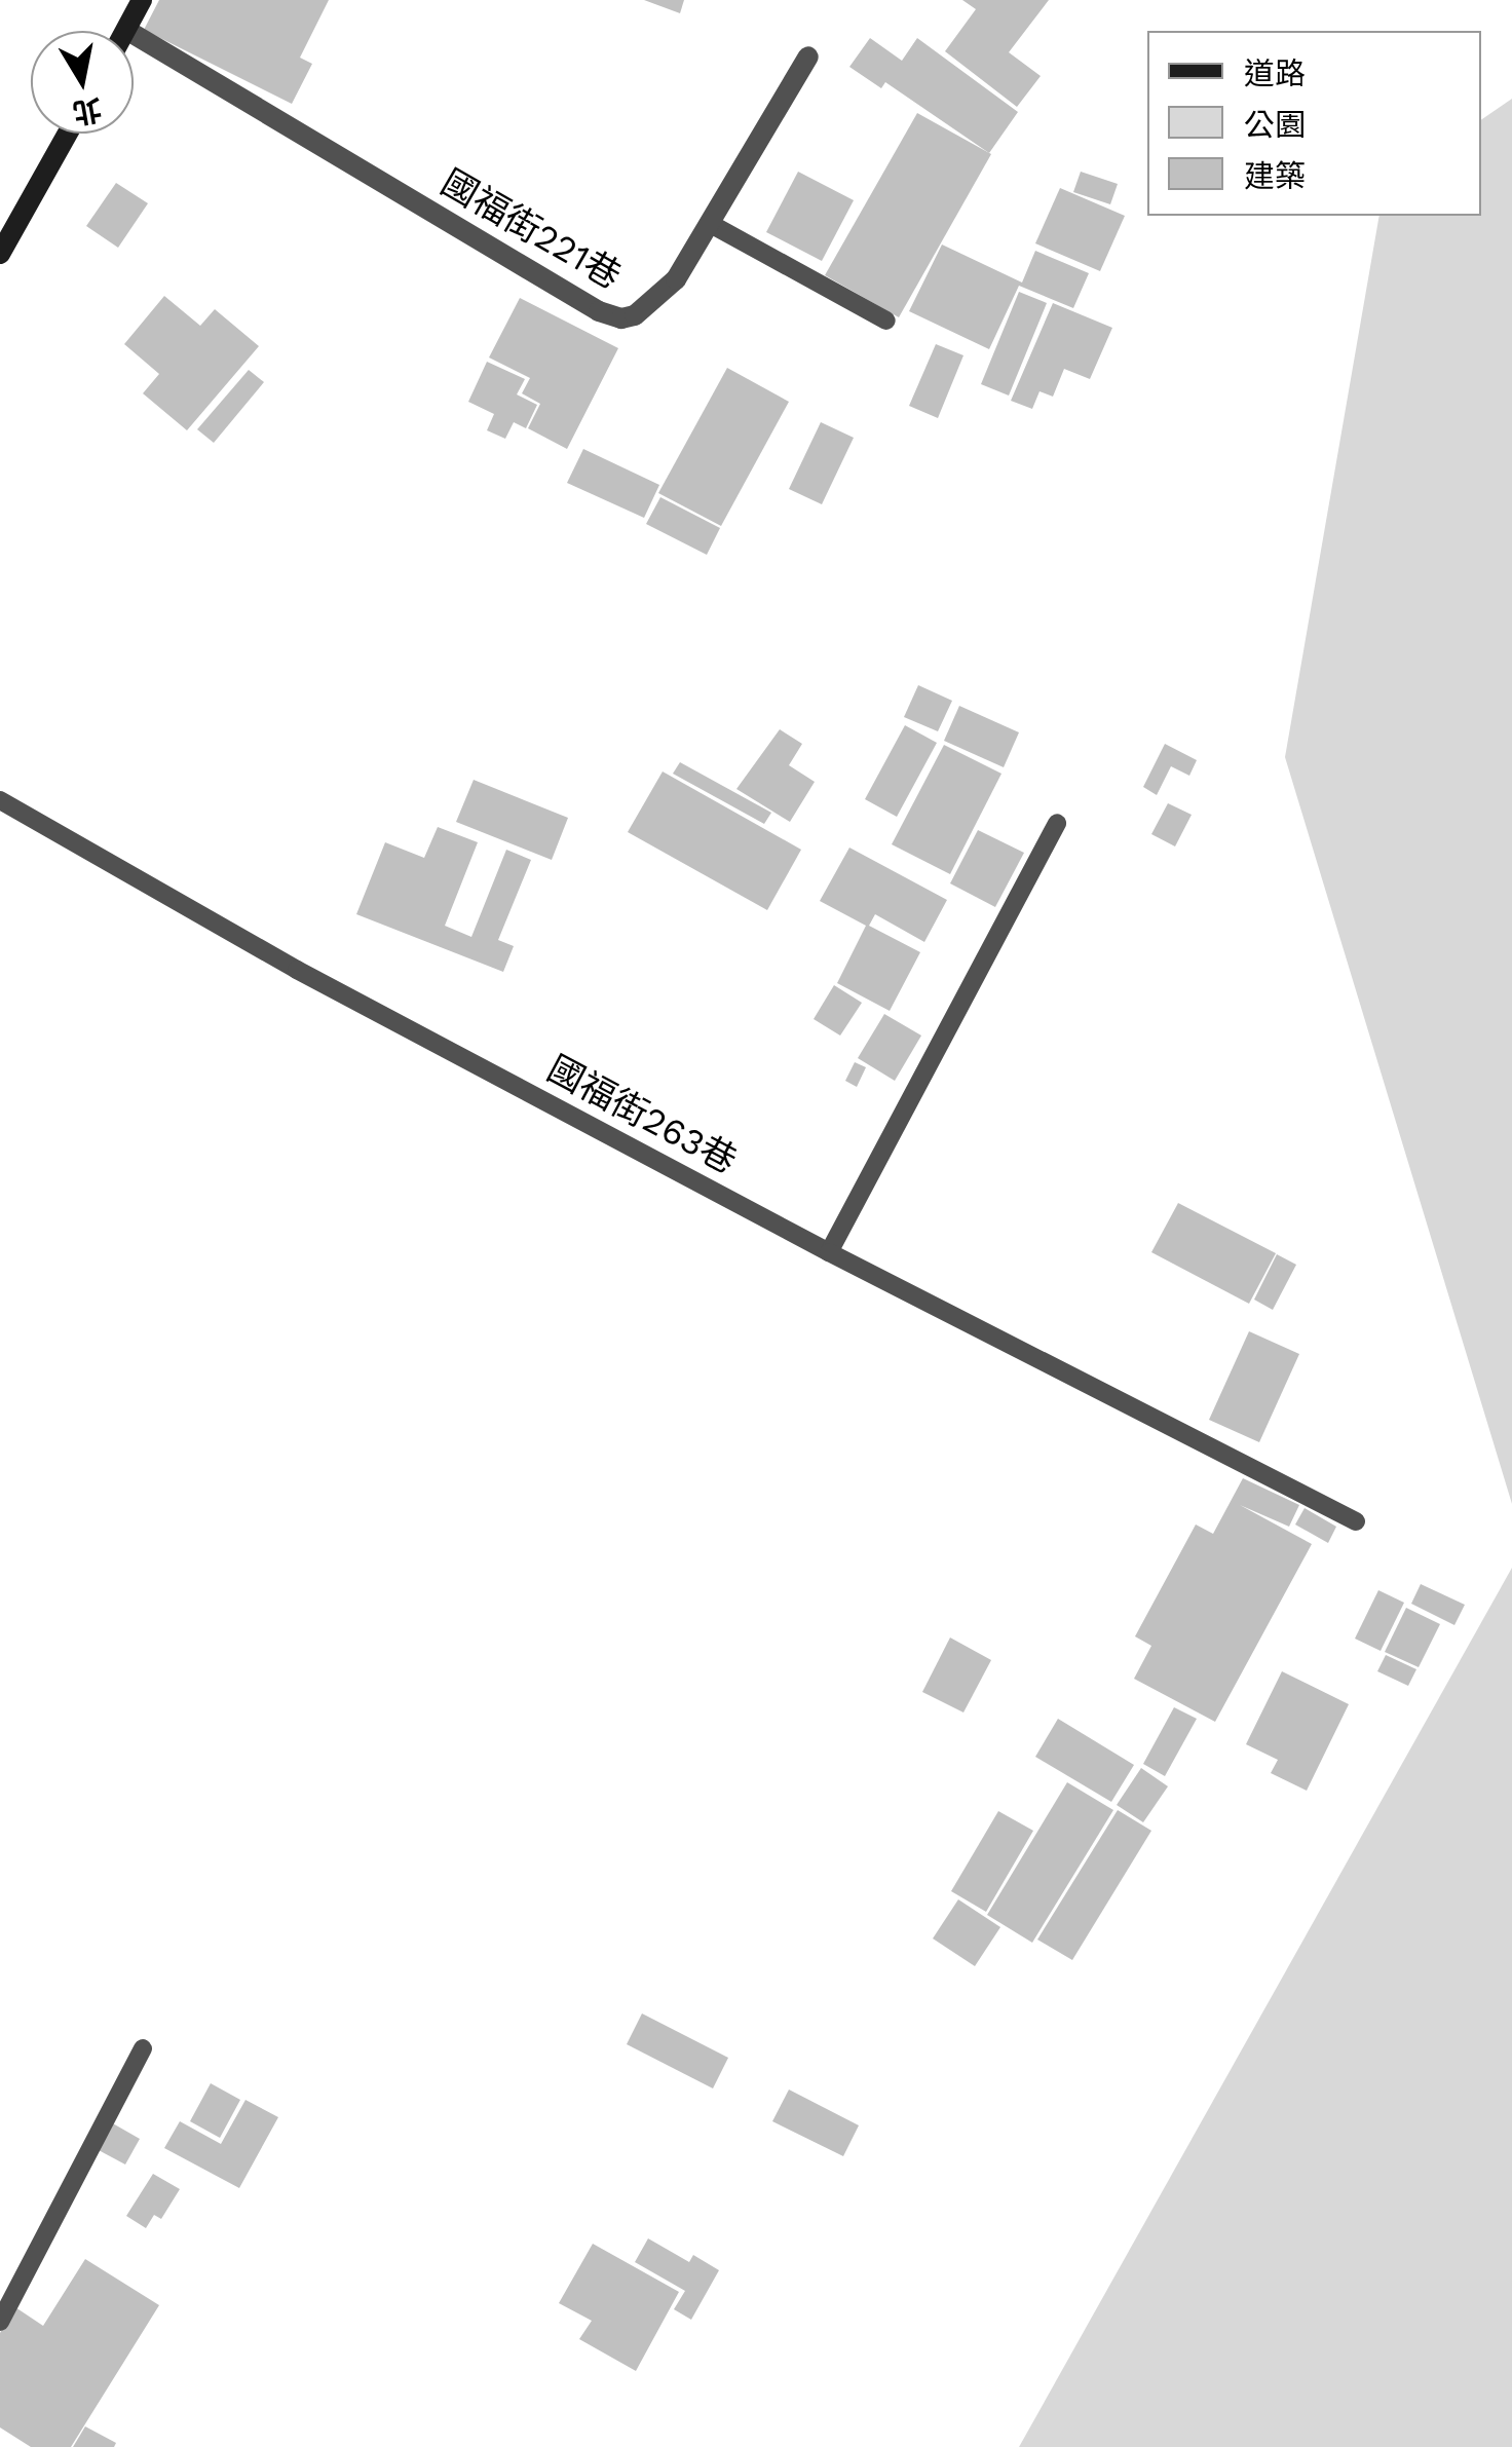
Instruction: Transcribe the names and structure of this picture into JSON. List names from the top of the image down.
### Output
{
  "streets": {
    "street": ["國福街221巷"],
    "lane": ["國福街263巷"]
  },
  "legend": ["道路", "公園", "建築"],
  "north": "bottom"
}
